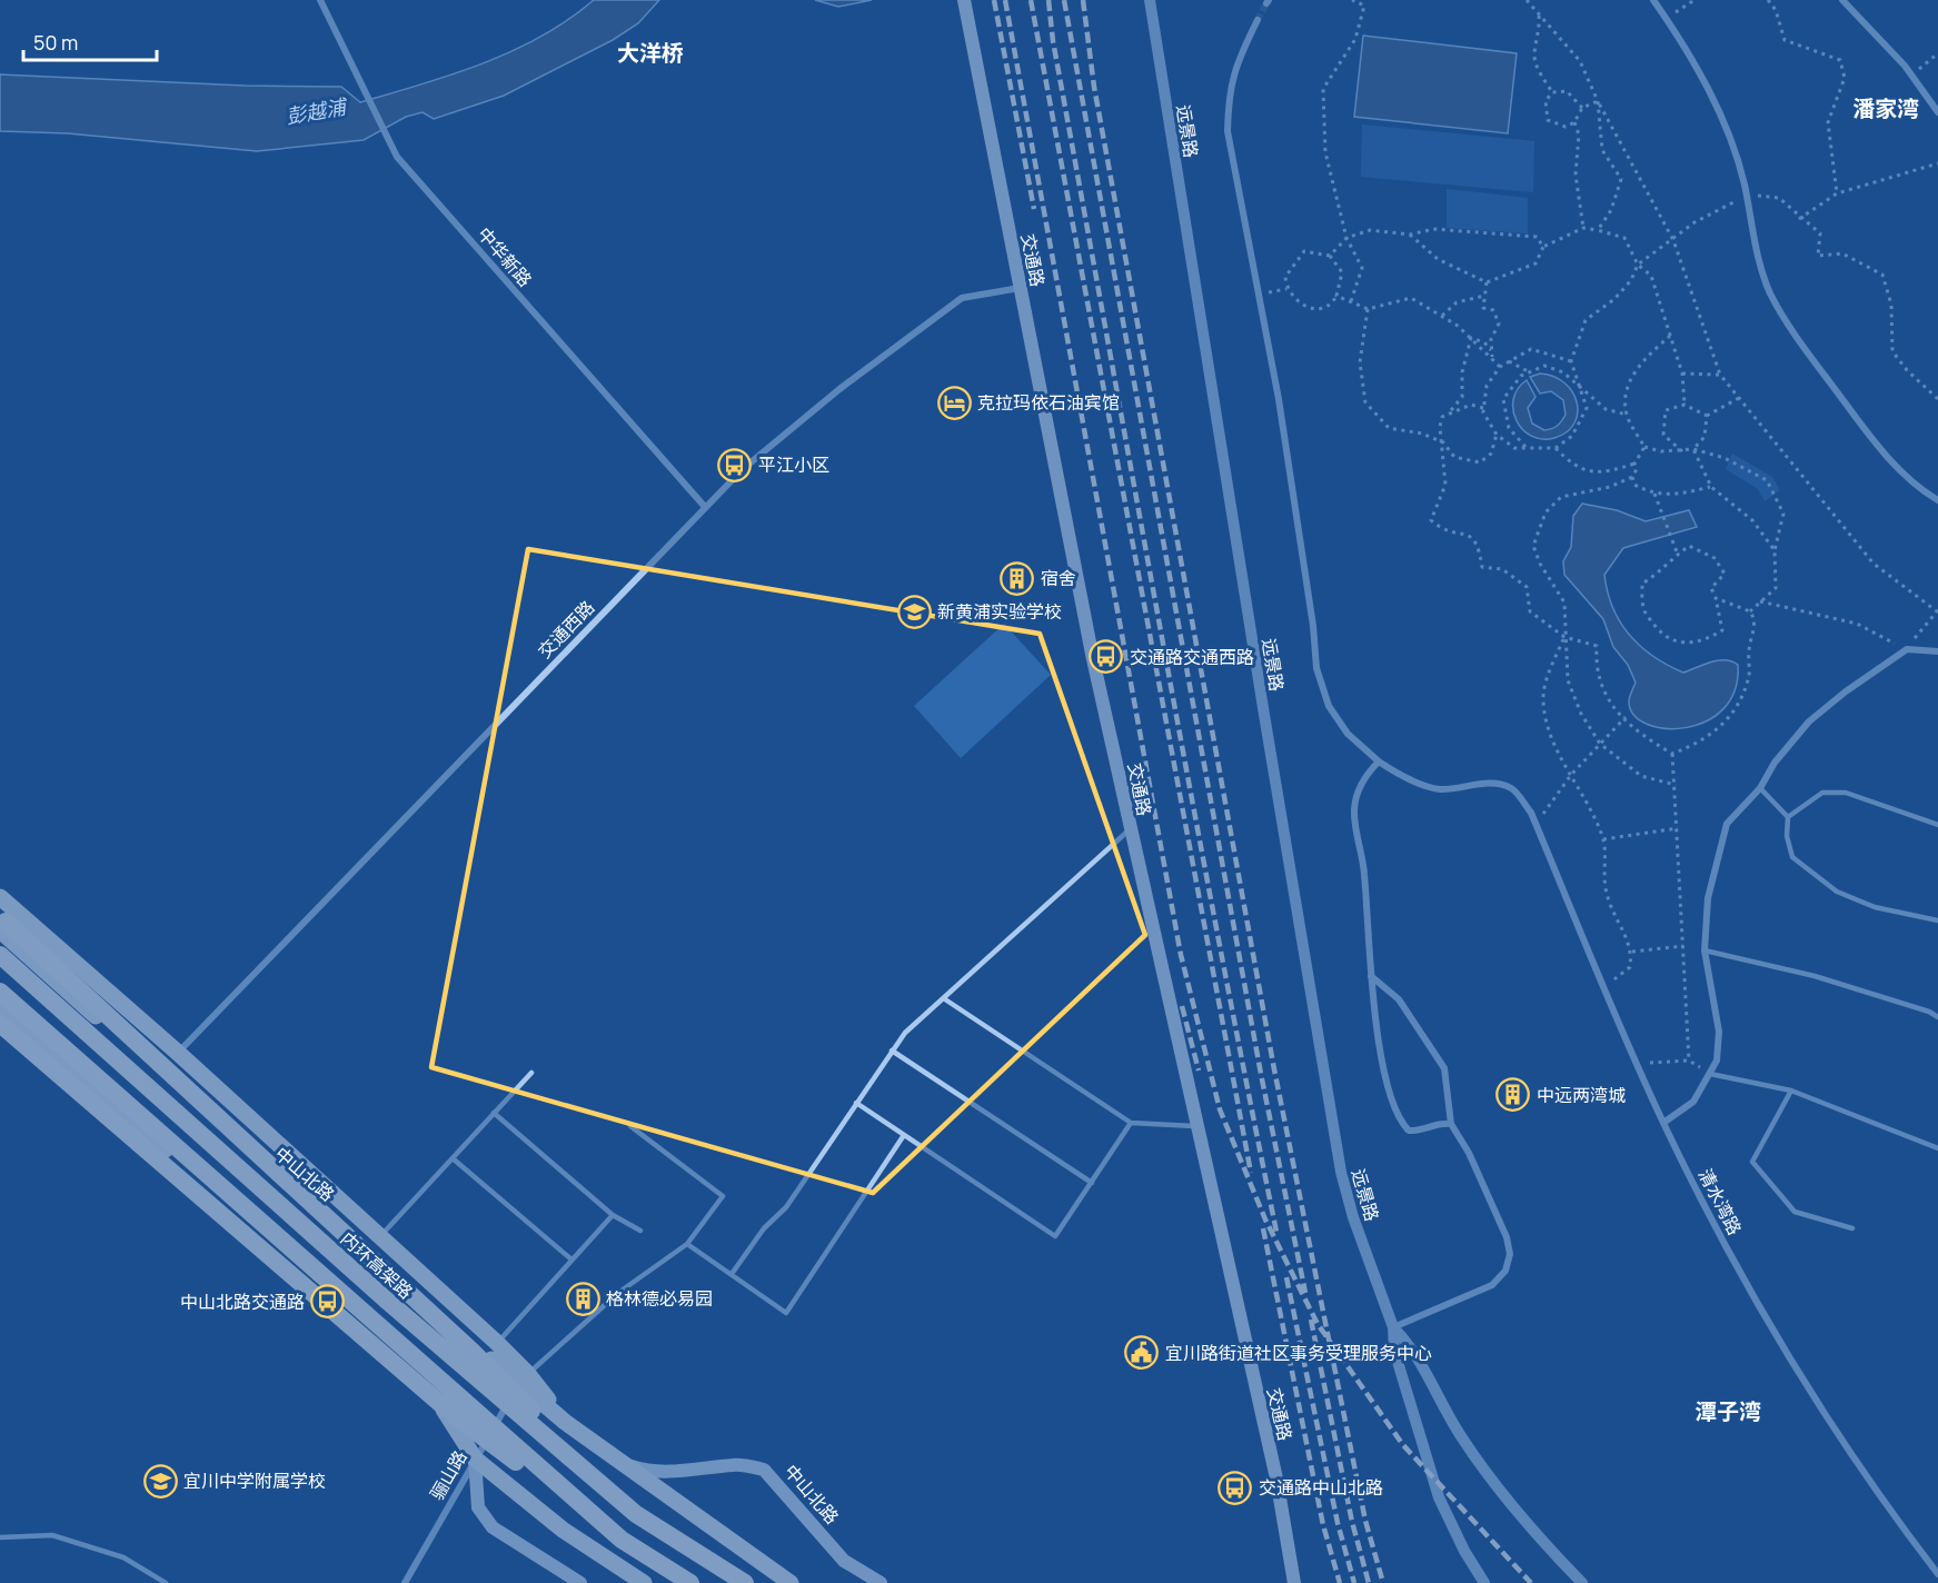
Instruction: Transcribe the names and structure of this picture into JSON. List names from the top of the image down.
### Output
{
  "streets": {
    "highway": ["内环高架路"],
    "main road": ["交通路", "中山北路"],
    "street": [
      "远景路",
      "中华新路",
      "交通西路",
      "清水湾路",
      "骊山路"
    ]
  },
  "crossings": [
    ["中华新路", "交通西路"],
    ["交通路", "交通西路"],
    ["中山北路", "骊山路"]
  ],
  "districts": ["大洋桥", "潘家湾", "潭子湾"],
  "water": ["彭越浦"],
  "places": {
    "hotel": ["克拉玛依石油宾馆"],
    "bus stop": [
      "平江小区",
      "交通路交通西路",
      "中山北路交通路",
      "交通路中山北路"
    ],
    "building": ["宿舍", "中远两湾城", "格林德必易园"],
    "school or university": ["新黄浦实验学校", "宜川中学附属学校"],
    "public building": ["宜川路街道社区事务受理服务中心"]
  },
  "scale_bar": "50 m"
}
